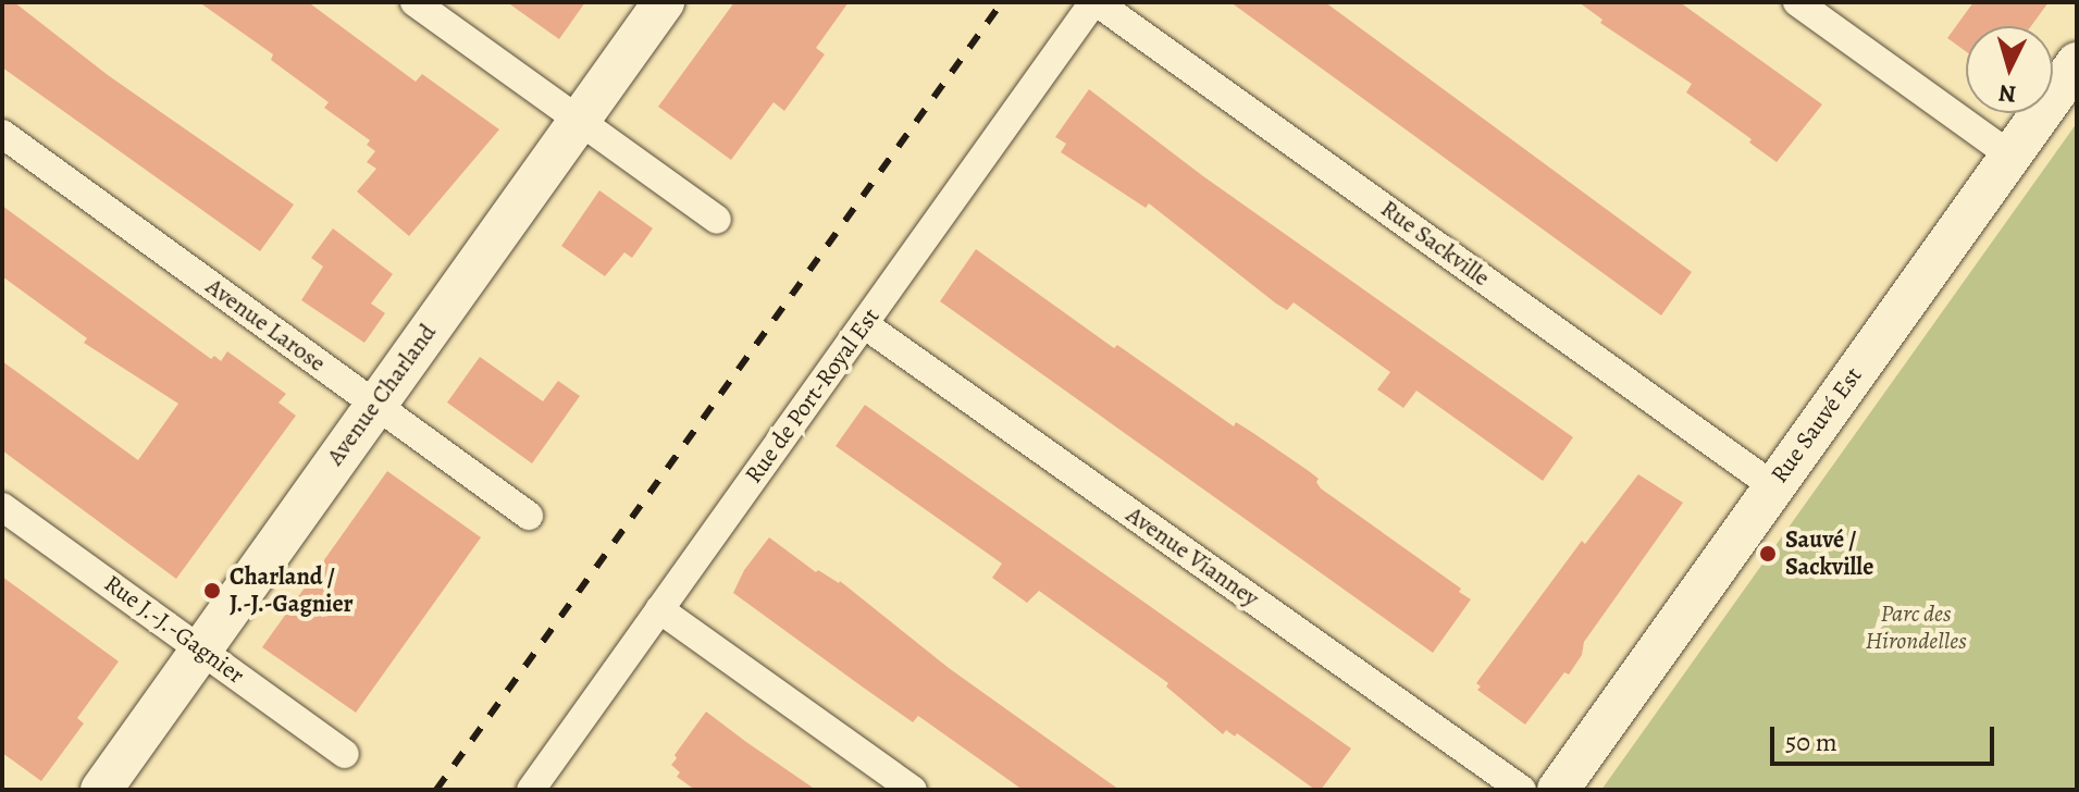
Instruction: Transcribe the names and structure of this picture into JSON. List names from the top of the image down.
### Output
{
  "streets": {
    "street": [
      "Rue Sackville",
      "Avenue Larose",
      "Avenue Charland",
      "Rue de Port-Royal Est",
      "Rue Sauvé Est",
      "Avenue Vianney",
      "Rue J.-J.-Gagnier"
    ]
  },
  "crossings": [
    ["Rue Sackville", "Rue de Port-Royal Est"],
    ["Rue Sackville", "Rue Sauvé Est"],
    ["Avenue Larose", "Avenue Charland"],
    ["Avenue Charland", "Rue J.-J.-Gagnier"],
    ["Rue de Port-Royal Est", "Avenue Vianney"]
  ],
  "parks": ["Parc des Hirondelles"],
  "places": ["Sauvé / Sackville", "Charland / J.-J.-Gagnier"],
  "scale_bar": "50 m",
  "north": "bottom"
}
